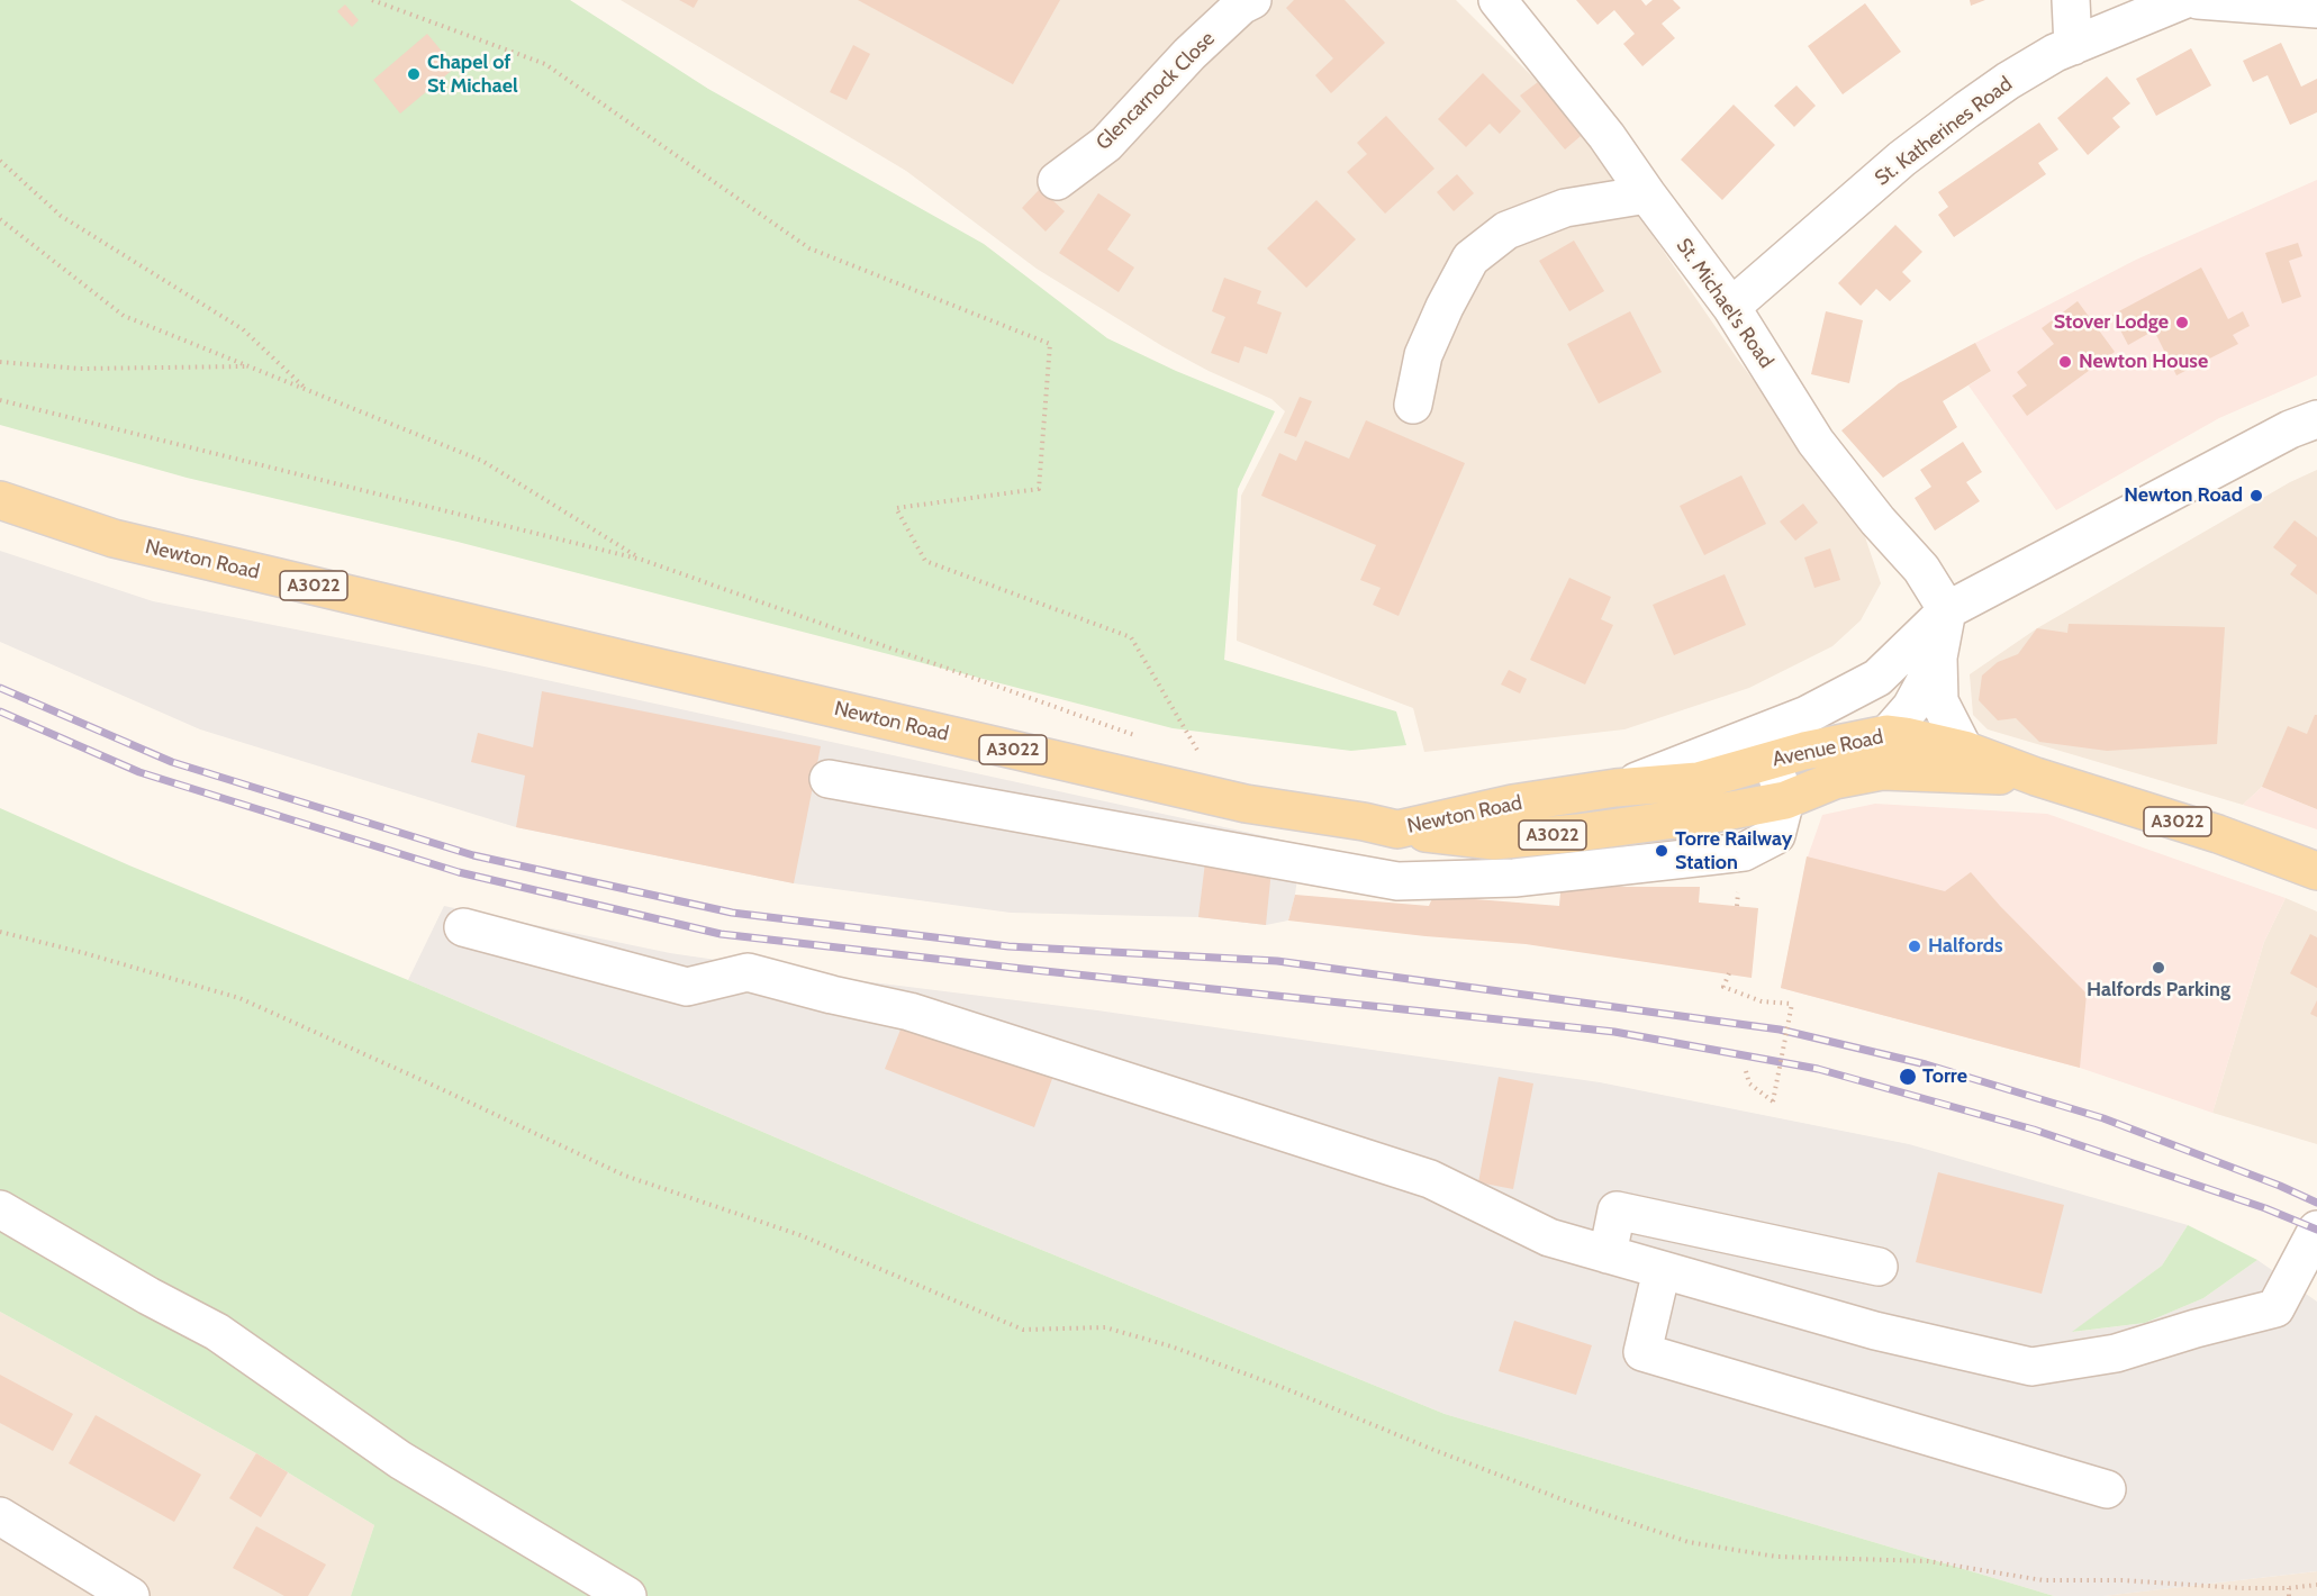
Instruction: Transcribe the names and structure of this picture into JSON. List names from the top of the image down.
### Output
{
  "streets": {
    "main road": ["Newton Road", "A3022", "Avenue Road"],
    "street": ["Glencarnock Close", "St. Katherines Road", "St. Michael's Road"]
  },
  "crossings": [
    ["St. Katherines Road", "St. Michael's Road"],
    ["St. Michael's Road", "Newton Road"],
    ["Newton Road", "A3022"],
    ["Newton Road", "Avenue Road"],
    ["A3022", "Avenue Road"]
  ],
  "places": [
    "Chapel of St Michael",
    "Stover Lodge",
    "Newton House",
    "Newton Road",
    "Torre Railway Station",
    "Halfords",
    "Halfords Parking",
    "Torre"
  ]
}
